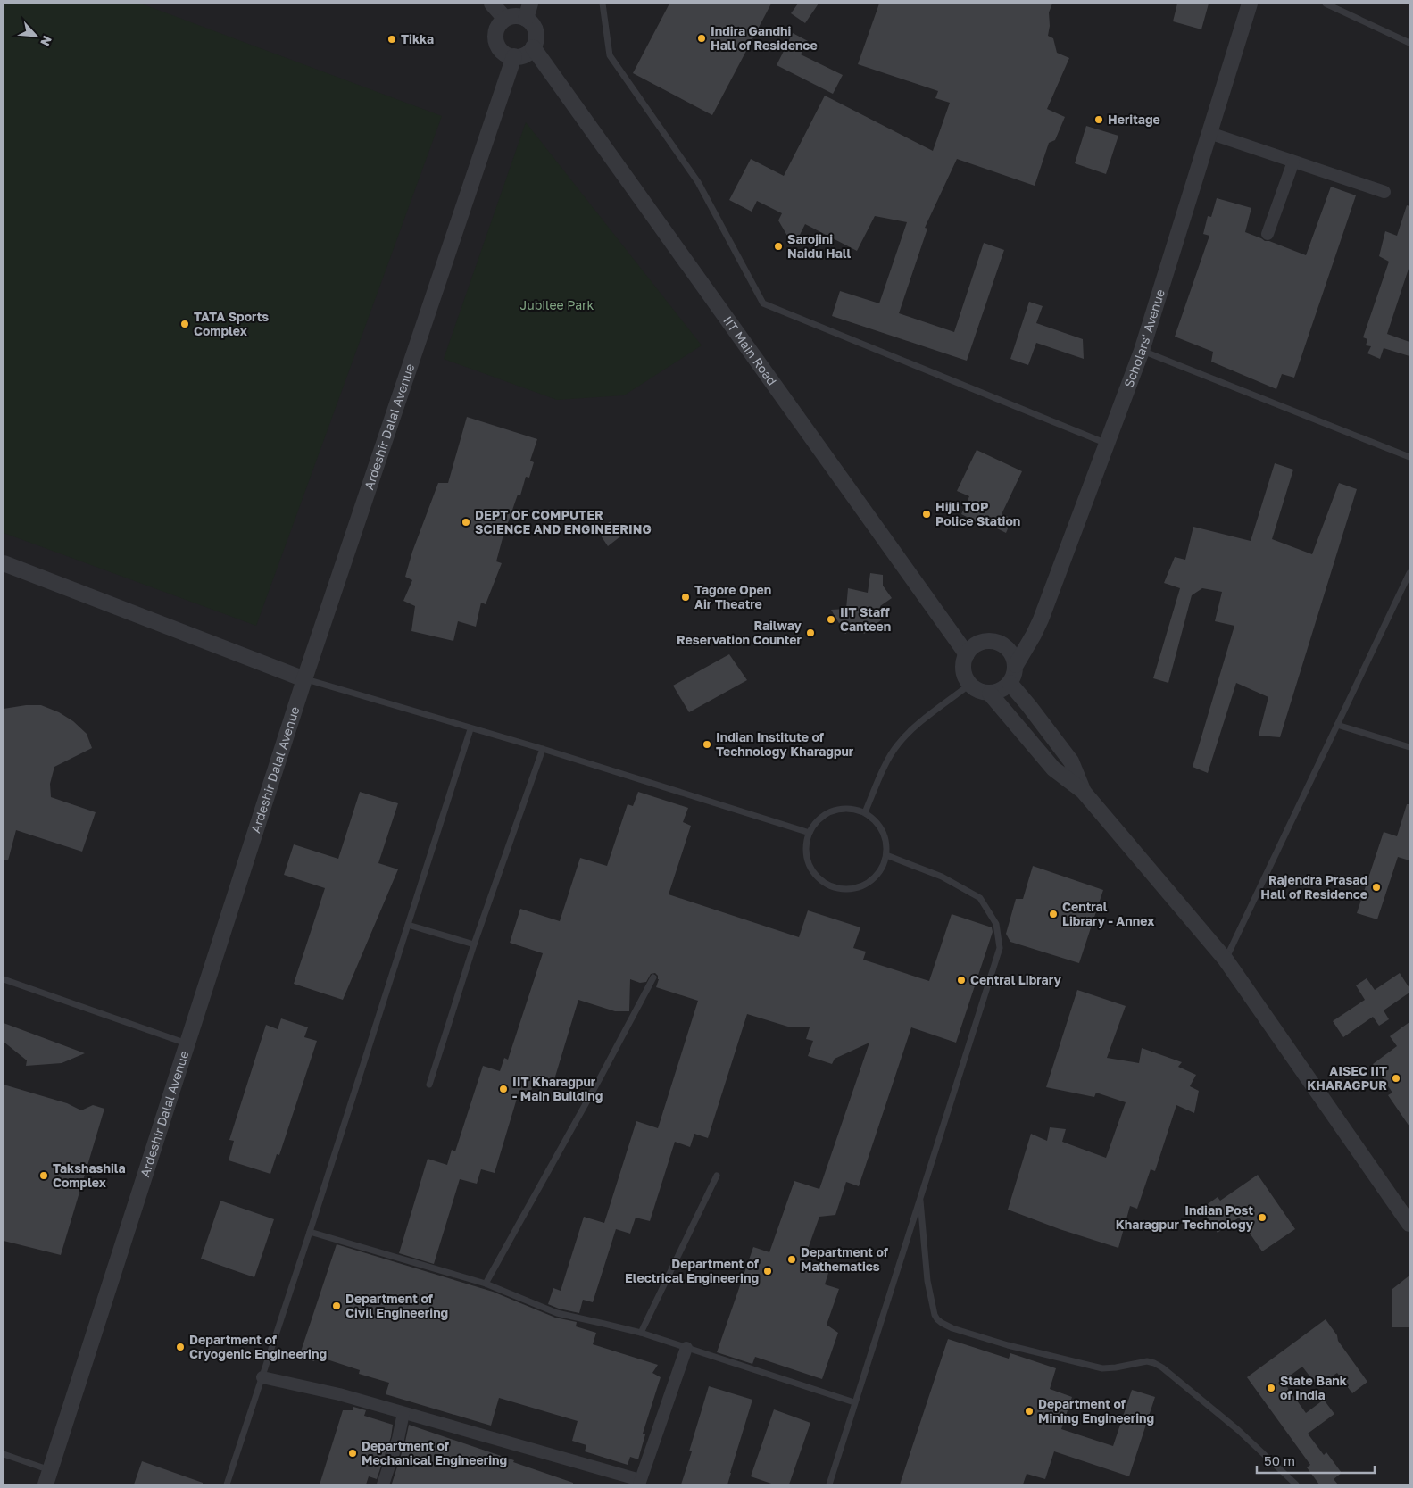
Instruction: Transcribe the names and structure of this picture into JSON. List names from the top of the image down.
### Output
{
  "streets": {
    "street": ["Scholars' Avenue", "IIT Main Road", "Ardeshir Dalal Avenue"]
  },
  "crossings": [
    ["Scholars' Avenue", "IIT Main Road"],
    ["IIT Main Road", "Ardeshir Dalal Avenue"]
  ],
  "parks": ["Jubilee Park"],
  "places": [
    "Indira Gandhi Hall of Residence",
    "Tikka",
    "Heritage",
    "Sarojini Naidu Hall",
    "TATA Sports Complex",
    "Hijli TOP Police Station",
    "DEPT OF COMPUTER SCIENCE AND ENGINEERING",
    "Tagore Open Air Theatre",
    "IIT Staff Canteen",
    "Railway Reservation Counter",
    "Indian Institute of Technology Kharagpur",
    "Rajendra Prasad Hall of Residence",
    "Central Library - Annex",
    "Central Library",
    "AISEC IIT KHARAGPUR",
    "IIT Kharagpur - Main Building",
    "Takshashila Complex",
    "Indian Post Kharagpur Technology",
    "Department of Mathematics",
    "Department of Electrical Engineering",
    "Department of Civil Engineering",
    "Department of Cryogenic Engineering",
    "State Bank of India",
    "Department of Mining Engineering",
    "Department of Mechanical Engineering"
  ],
  "scale_bar": "50 m",
  "north": "bottom right"
}
